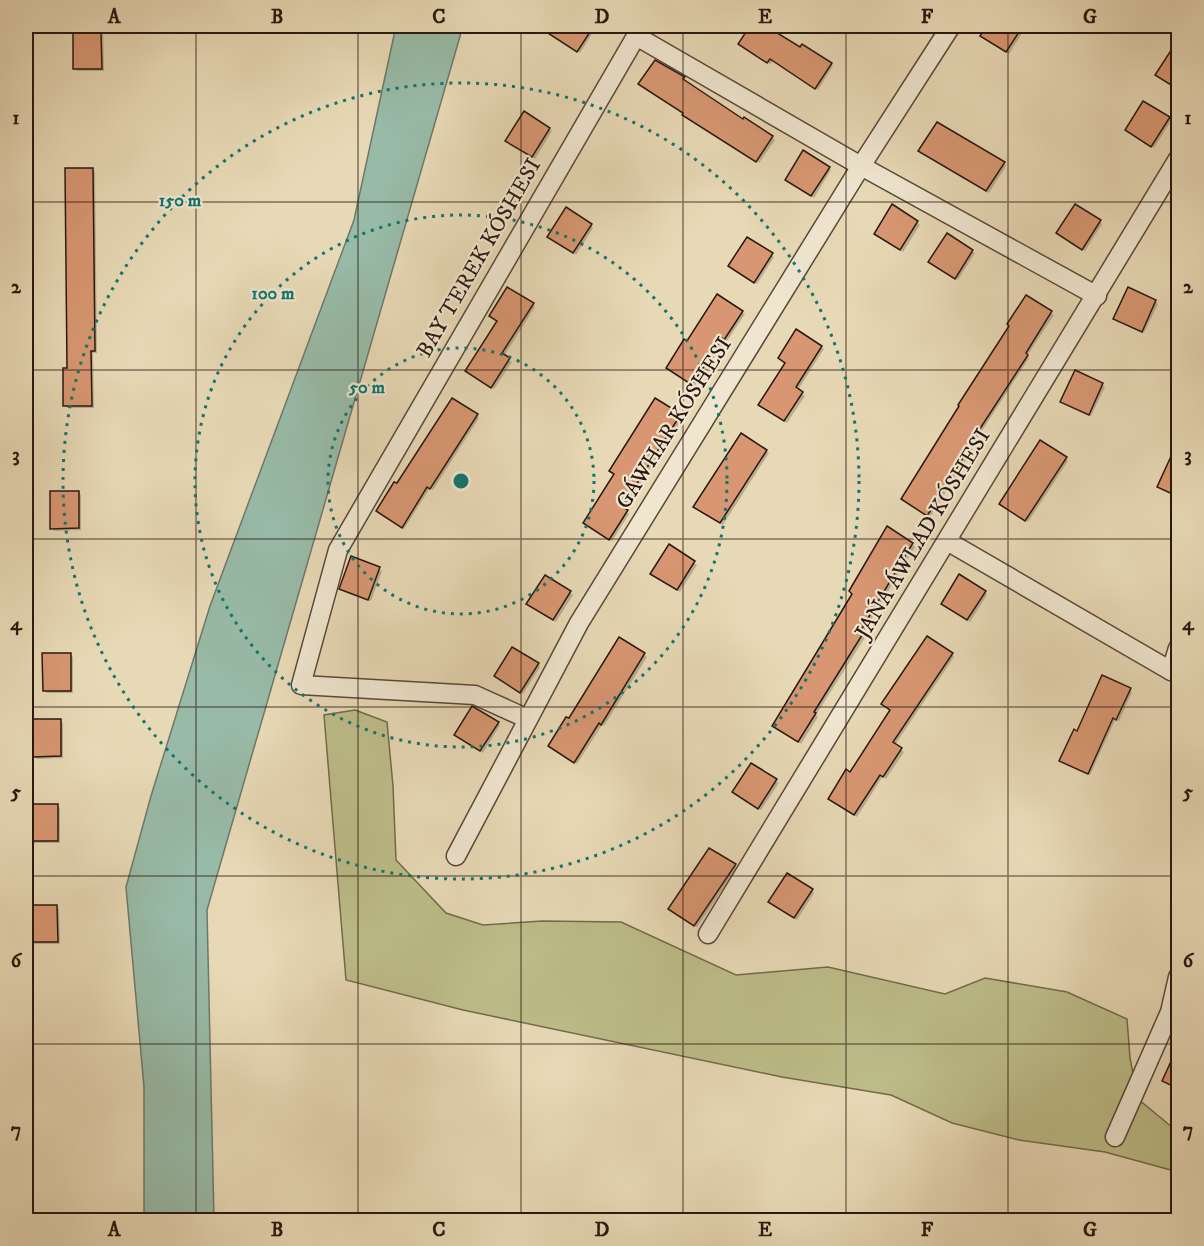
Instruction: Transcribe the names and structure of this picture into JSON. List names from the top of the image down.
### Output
{
  "streets": {
    "street": ["BAY TEREK KÓSHESI", "GÁWHAR KÓSHESI", "JAŃA ÁWLAD KÓSHESI"]
  },
  "crossings": [
    ["BAY TEREK KÓSHESI", "GÁWHAR KÓSHESI"]
  ],
  "grid": {
    "columns": [
      "A",
      "B",
      "C",
      "D",
      "E",
      "F",
      "G"
    ],
    "rows": [
      "1",
      "2",
      "3",
      "4",
      "5",
      "6",
      "7"
    ]
  },
  "rings": ["150 m", "100 m", "50 m"]
}
